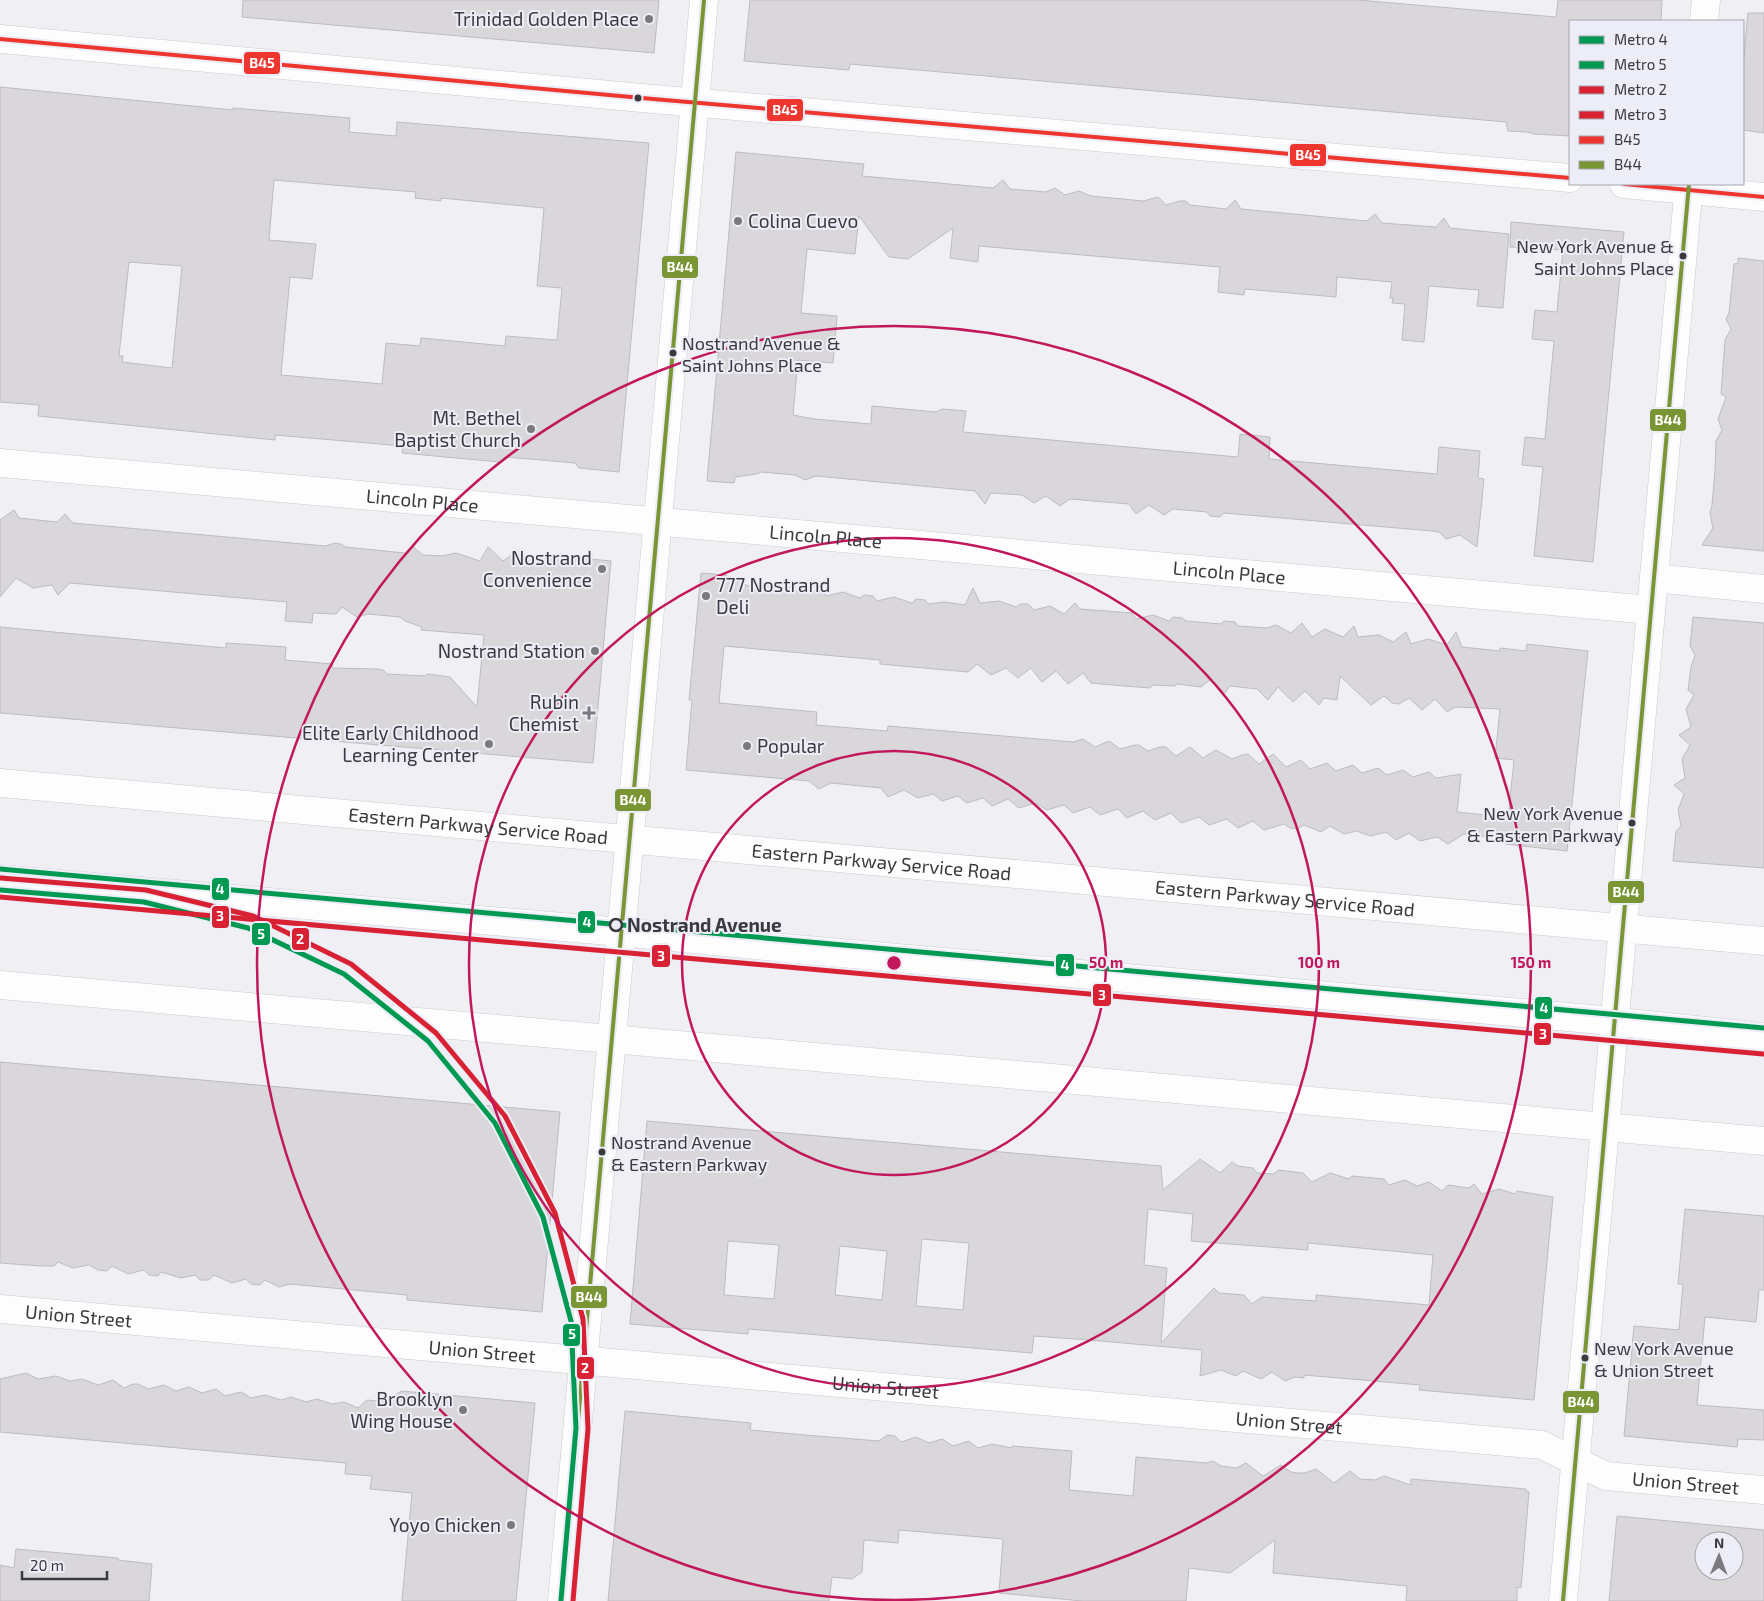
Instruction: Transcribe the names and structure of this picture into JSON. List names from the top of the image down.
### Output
{
  "streets": {
    "street": ["Lincoln Place", "Eastern Parkway Service Road", "Union Street"]
  },
  "places": {
    "other": [
      "Trinidad Golden Place",
      "Colina Cuevo",
      "New York Avenue & Saint Johns Place",
      "Nostrand Avenue & Saint Johns Place",
      "Mt. Bethel Baptist Church",
      "Nostrand Convenience",
      "777 Nostrand Deli",
      "Nostrand Station",
      "Elite Early Childhood Learning Center",
      "Popular",
      "New York Avenue & Eastern Parkway",
      "Nostrand Avenue",
      "Nostrand Avenue & Eastern Parkway",
      "New York Avenue & Union Street",
      "Brooklyn Wing House",
      "Yoyo Chicken"
    ],
    "health": ["Rubin Chemist"]
  },
  "lines": [
    "transit line B44",
    "transit line B45",
    "metro line 4",
    "metro line 2",
    "metro line 5",
    "metro line 3"
  ],
  "legend": [
    "Metro 4",
    "Metro 5",
    "Metro 2",
    "Metro 3",
    "B45",
    "B44"
  ],
  "scale_bar": "20 m",
  "north": "top",
  "rings": ["50 m", "100 m", "150 m"]
}
